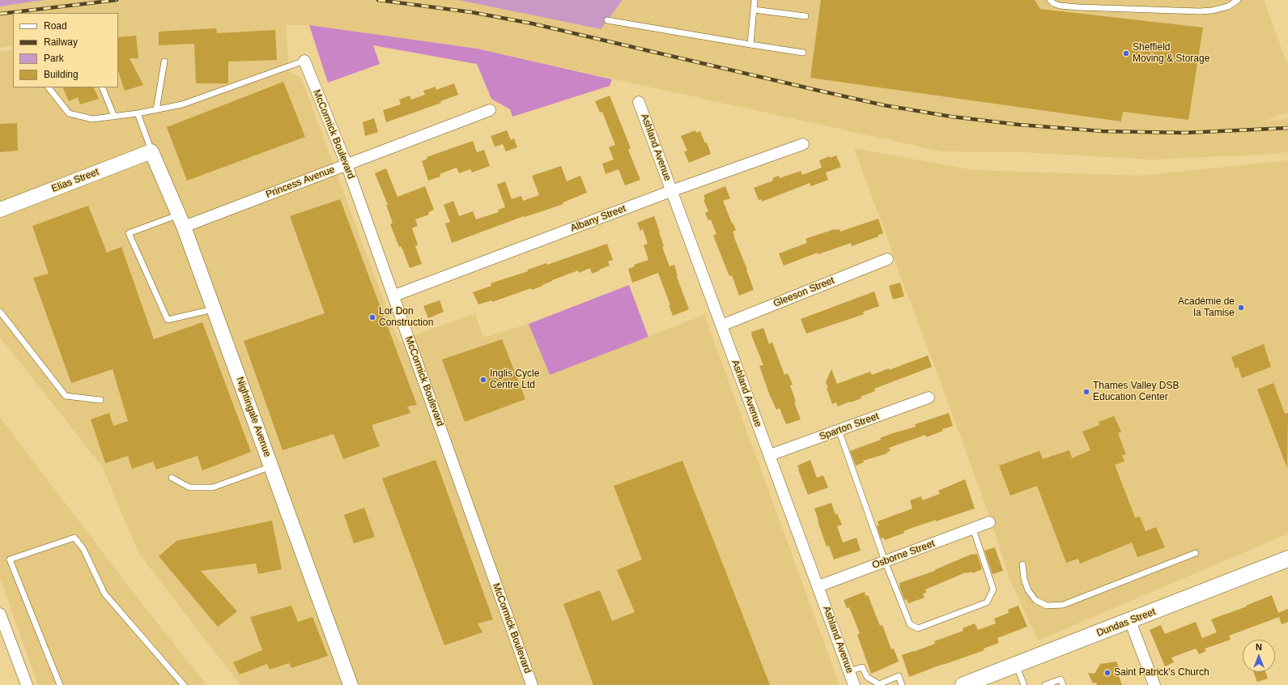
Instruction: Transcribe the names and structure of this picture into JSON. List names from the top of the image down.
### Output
{
  "streets": {
    "main road": ["Dundas Street"],
    "street": [
      "McCormick Boulevard",
      "Ashland Avenue",
      "Elias Street",
      "Princess Avenue",
      "Albany Street",
      "Gleeson Street",
      "Nightingale Avenue",
      "Sparton Street",
      "Osborne Street"
    ]
  },
  "crossings": [
    ["McCormick Boulevard", "Princess Avenue"],
    ["McCormick Boulevard", "Albany Street"],
    ["Ashland Avenue", "Albany Street"],
    ["Ashland Avenue", "Gleeson Street"],
    ["Ashland Avenue", "Sparton Street"],
    ["Ashland Avenue", "Osborne Street"],
    ["Elias Street", "Nightingale Avenue"],
    ["Princess Avenue", "Nightingale Avenue"]
  ],
  "places": [
    "Sheffield Moving & Storage",
    "Académie de la Tamise",
    "Lor Don Construction",
    "Inglis Cycle Centre Ltd",
    "Thames Valley DSB Education Center",
    "Saint Patrick's Church"
  ],
  "legend": [
    "Road",
    "Railway",
    "Park",
    "Building"
  ],
  "north": "top"
}
